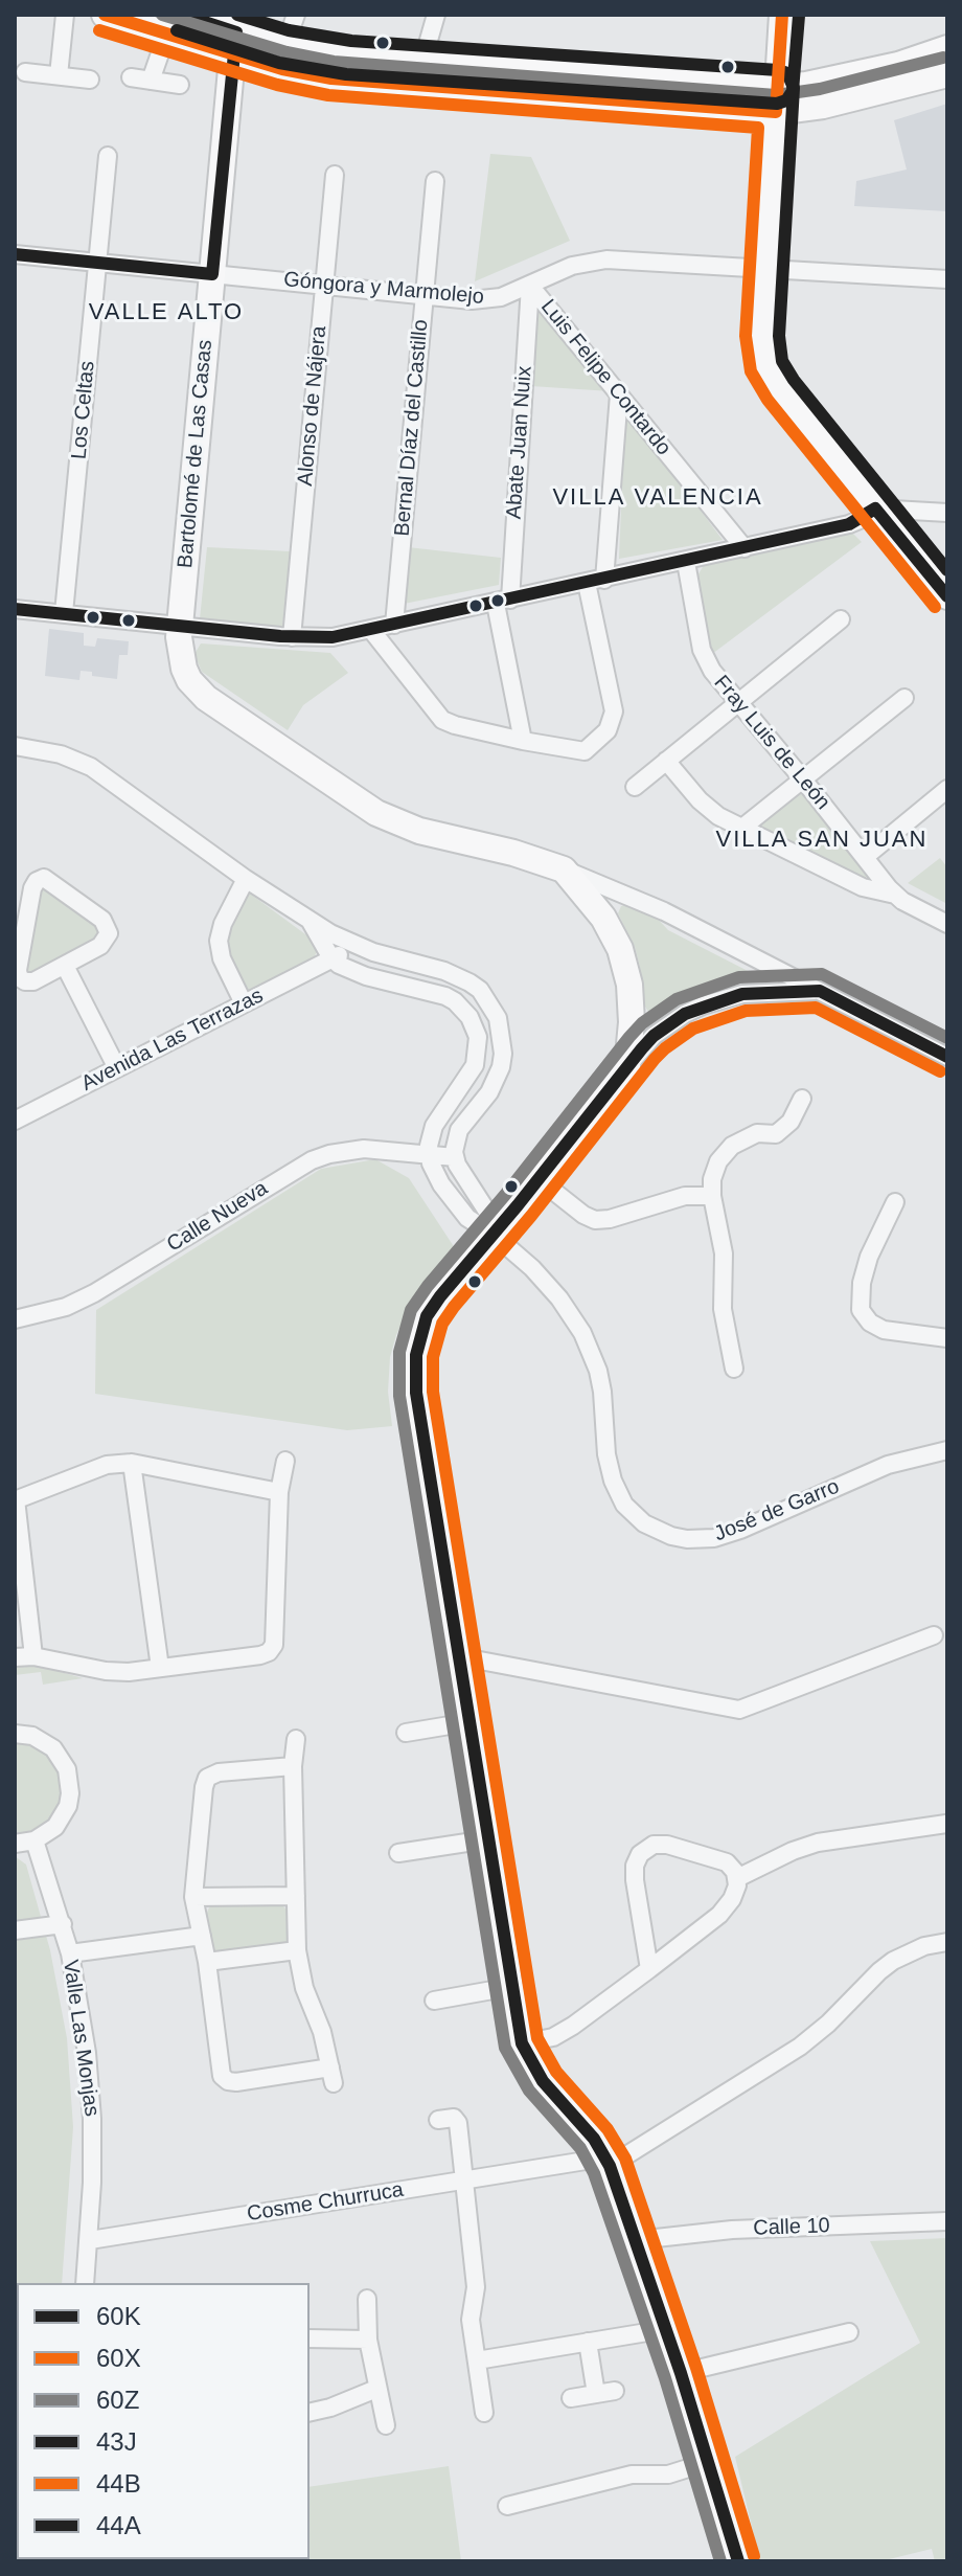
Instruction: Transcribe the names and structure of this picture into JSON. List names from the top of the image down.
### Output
{
  "streets": {
    "street": [
      "Góngora y Marmolejo",
      "Luis Felipe Contardo",
      "Alonso de Nájera",
      "Los Celtas",
      "Bernal Díaz del Castillo",
      "Abate Juan Nuix",
      "Bartolomé de Las Casas",
      "Fray Luis de León",
      "Avenida Las Terrazas",
      "Calle Nueva",
      "José de Garro",
      "Valle Las Monjas",
      "Cosme Churruca",
      "Calle 10"
    ]
  },
  "crossings": [
    ["Góngora y Marmolejo", "Luis Felipe Contardo"],
    ["Góngora y Marmolejo", "Alonso de Nájera"],
    ["Góngora y Marmolejo", "Los Celtas"],
    ["Góngora y Marmolejo", "Bernal Díaz del Castillo"],
    ["Góngora y Marmolejo", "Abate Juan Nuix"],
    ["Góngora y Marmolejo", "Bartolomé de Las Casas"],
    ["Luis Felipe Contardo", "Abate Juan Nuix"],
    ["Avenida Las Terrazas", "Calle Nueva"],
    ["Valle Las Monjas", "Cosme Churruca"]
  ],
  "districts": ["VALLE ALTO", "VILLA VALENCIA", "VILLA SAN JUAN"],
  "lines": [
    "transit line 60K",
    "transit line 60Z",
    "transit line 43J",
    "transit line 44B",
    "transit line 44A",
    "transit line 60X"
  ],
  "legend": [
    "60K",
    "60X",
    "60Z",
    "43J",
    "44B",
    "44A"
  ]
}
